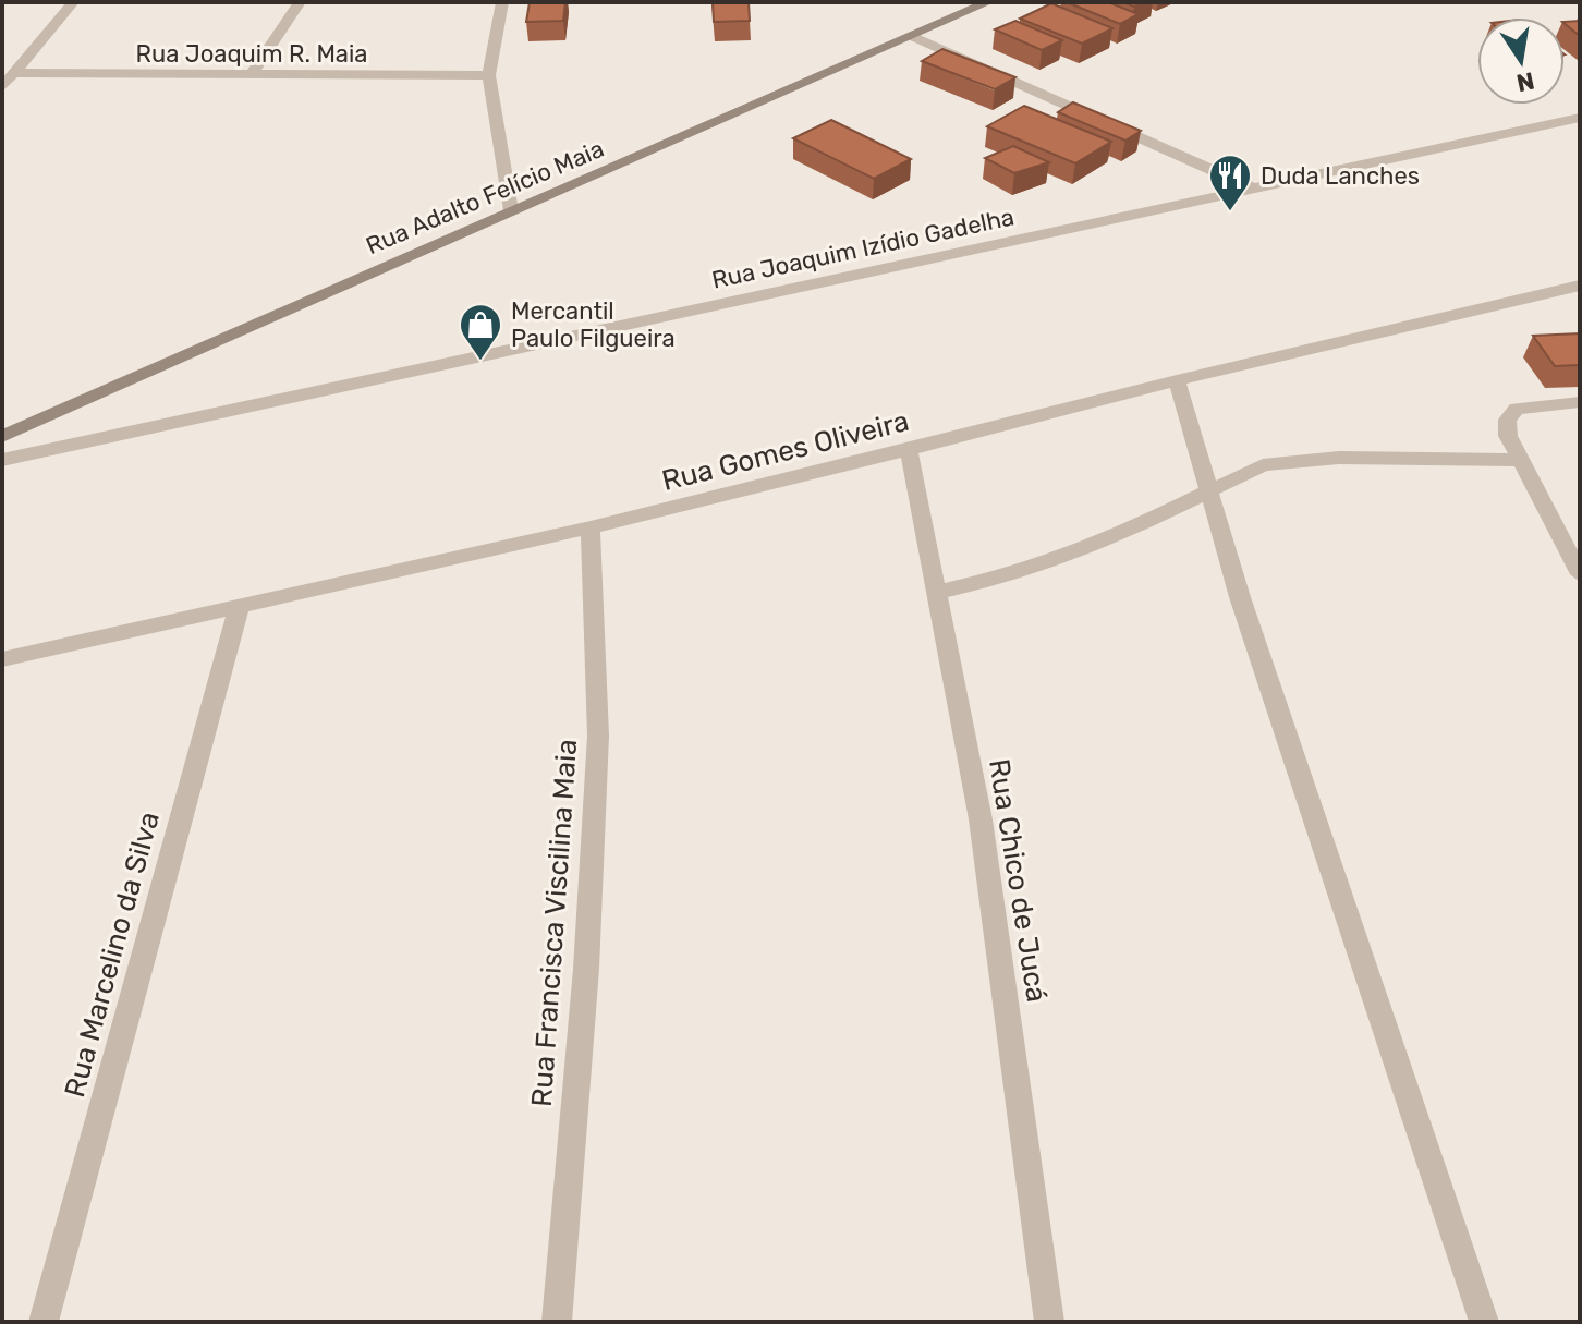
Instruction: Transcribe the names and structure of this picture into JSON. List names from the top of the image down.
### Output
{
  "streets": {
    "street": [
      "Rua Joaquim R. Maia",
      "Rua Adalto Felício Maia",
      "Rua Joaquim Izídio Gadelha",
      "Rua Gomes Oliveira",
      "Rua Chico de Jucá",
      "Rua Francisca Viscilina Maia",
      "Rua Marcelino da Silva"
    ]
  },
  "crossings": [
    ["Rua Gomes Oliveira", "Rua Chico de Jucá"],
    ["Rua Gomes Oliveira", "Rua Francisca Viscilina Maia"],
    ["Rua Gomes Oliveira", "Rua Marcelino da Silva"]
  ],
  "places": {
    "restaurant": ["Duda Lanches"],
    "shop": ["Mercantil Paulo Filgueira"]
  },
  "north": "bottom"
}
